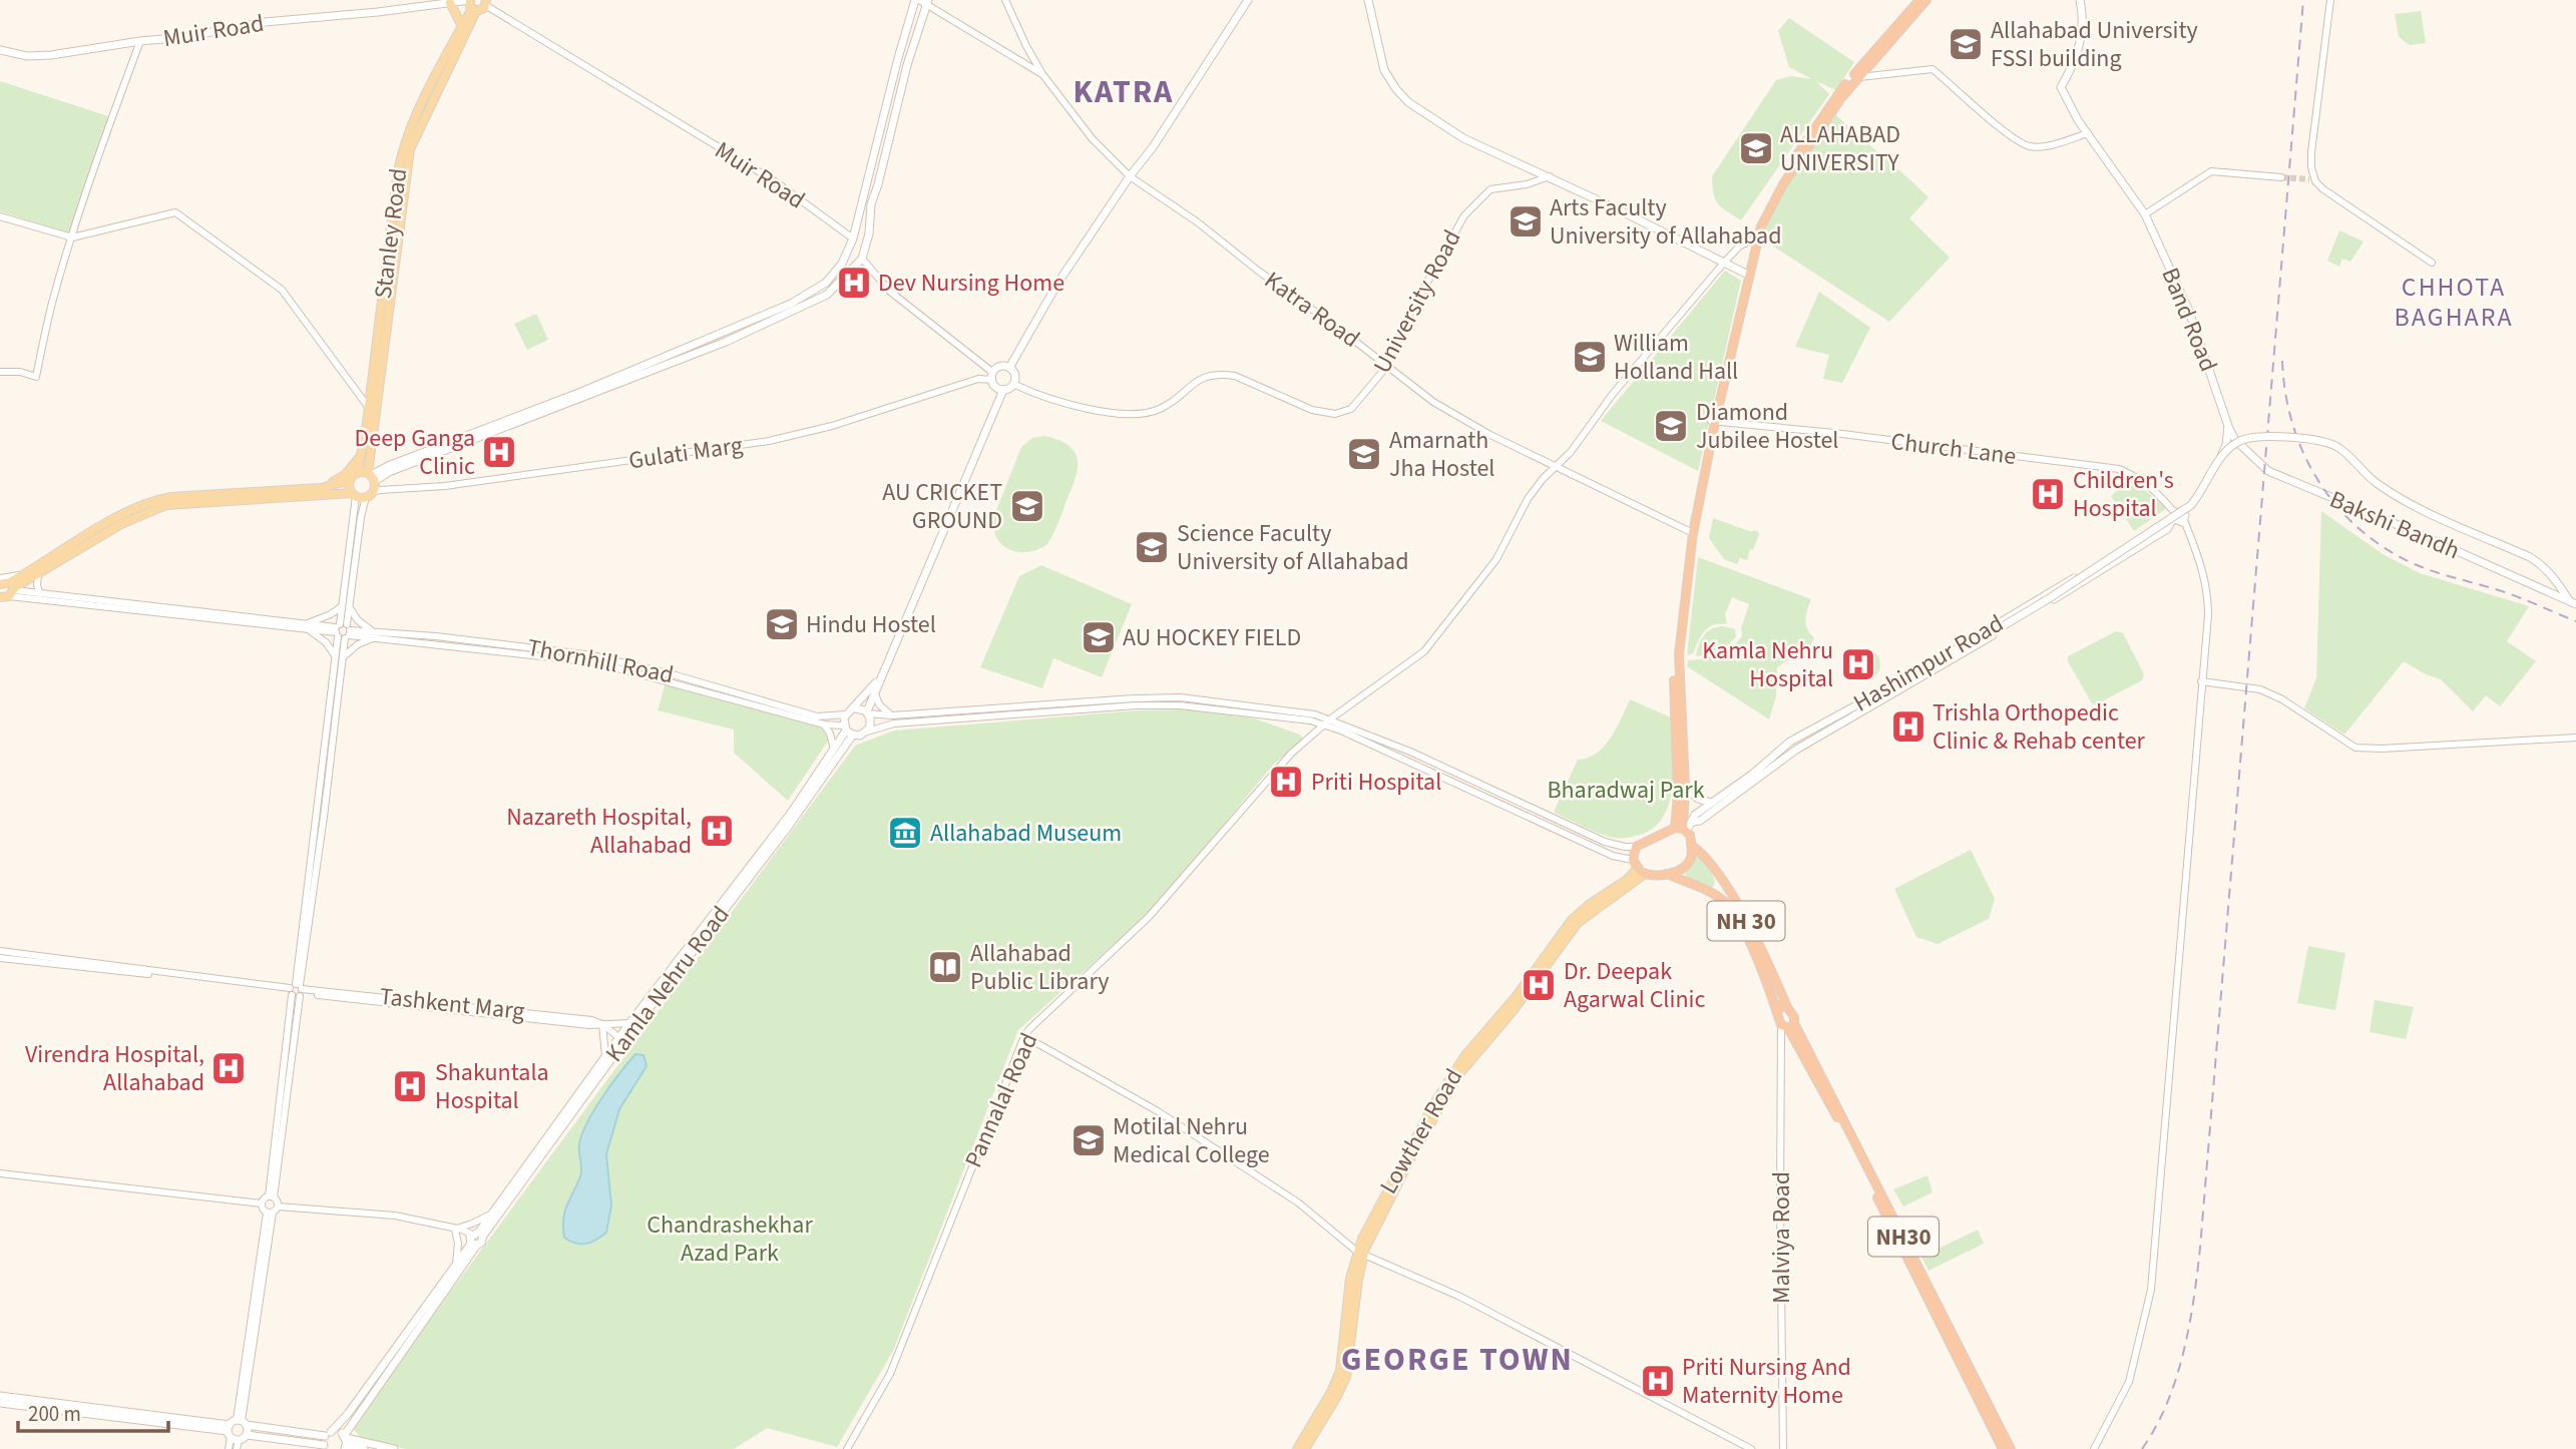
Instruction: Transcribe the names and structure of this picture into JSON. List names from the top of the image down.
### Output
{
  "streets": {
    "highway": ["NH 30", "NH30"],
    "main road": [
      "Muir Road",
      "Stanley Road",
      "Band Road",
      "Bakshi Bandh",
      "Hashimpur Road",
      "Kamla Nehru Road",
      "Lowther Road"
    ],
    "street": [
      "University Road",
      "Katra Road",
      "Church Lane",
      "Gulati Marg",
      "Thornhill Road",
      "Tashkent Marg",
      "Pannalal Road",
      "Malviya Road"
    ]
  },
  "crossings": [
    ["Muir Road", "Stanley Road"],
    ["Stanley Road", "Gulati Marg"],
    ["University Road", "Katra Road"],
    ["University Road", "Gulati Marg"],
    ["Katra Road", "Pannalal Road"],
    ["Band Road", "Bakshi Bandh"],
    ["Church Lane", "Hashimpur Road"],
    ["Thornhill Road", "Kamla Nehru Road"],
    ["NH 30", "NH30"],
    ["NH 30", "Malviya Road"],
    ["Kamla Nehru Road", "Tashkent Marg"],
    ["NH30", "Malviya Road"]
  ],
  "districts": ["KATRA", "CHHOTA BAGHARA", "GEORGE TOWN"],
  "parks": ["Bharadwaj Park", "Chandrashekhar Azad Park"],
  "places": {
    "school or university": [
      "Allahabad University FSSI building",
      "ALLAHABAD UNIVERSITY",
      "Arts Faculty University of Allahabad",
      "William Holland Hall",
      "Diamond Jubilee Hostel",
      "Amarnath Jha Hostel",
      "AU CRICKET GROUND",
      "Science Faculty University of Allahabad",
      "Hindu Hostel",
      "AU HOCKEY FIELD",
      "Motilal Nehru Medical College"
    ],
    "hospital": [
      "Dev Nursing Home",
      "Deep Ganga Clinic",
      "Children's Hospital",
      "Kamla Nehru Hospital",
      "Trishla Orthopedic Clinic & Rehab center",
      "Priti Hospital",
      "Nazareth Hospital, Allahabad",
      "Dr. Deepak Agarwal Clinic",
      "Virendra Hospital, Allahabad",
      "Shakuntala Hospital",
      "Priti Nursing And Maternity Home"
    ],
    "museum": ["Allahabad Museum"],
    "library": ["Allahabad Public Library"]
  },
  "scale_bar": "200 m"
}
